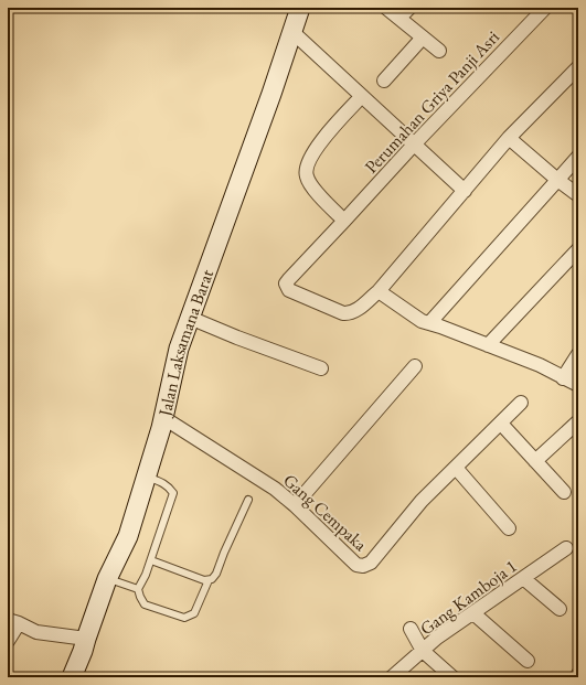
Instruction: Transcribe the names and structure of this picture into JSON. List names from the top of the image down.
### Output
{
  "streets": {
    "main road": ["Jalan Laksamana Barat"],
    "street": ["Perumahan Griya Panji Asri", "Gang Cempaka", "Gang Kamboja 1"]
  },
  "crossings": [
    ["Jalan Laksamana Barat", "Gang Cempaka"]
  ]
}
